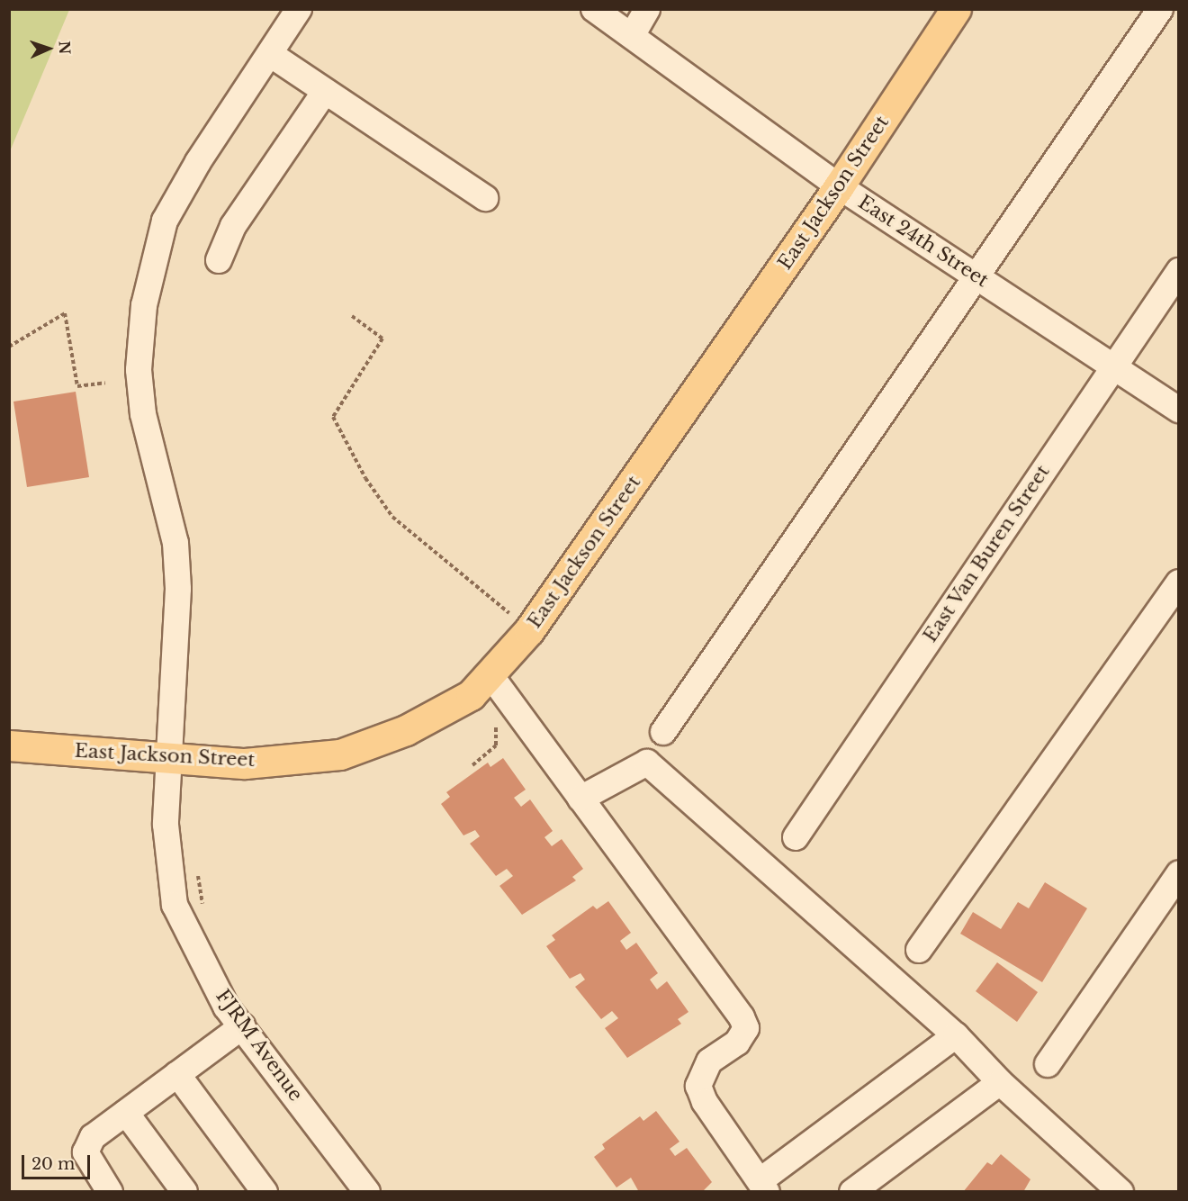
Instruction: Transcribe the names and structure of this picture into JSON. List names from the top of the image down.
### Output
{
  "streets": {
    "main road": ["East Jackson Street"],
    "street": ["East 24th Street", "East Van Buren Street", "FJRM Avenue"]
  },
  "crossings": [
    ["East Jackson Street", "East 24th Street"],
    ["East Jackson Street", "FJRM Avenue"],
    ["East 24th Street", "East Van Buren Street"]
  ],
  "scale_bar": "20 m",
  "north": "right"
}
